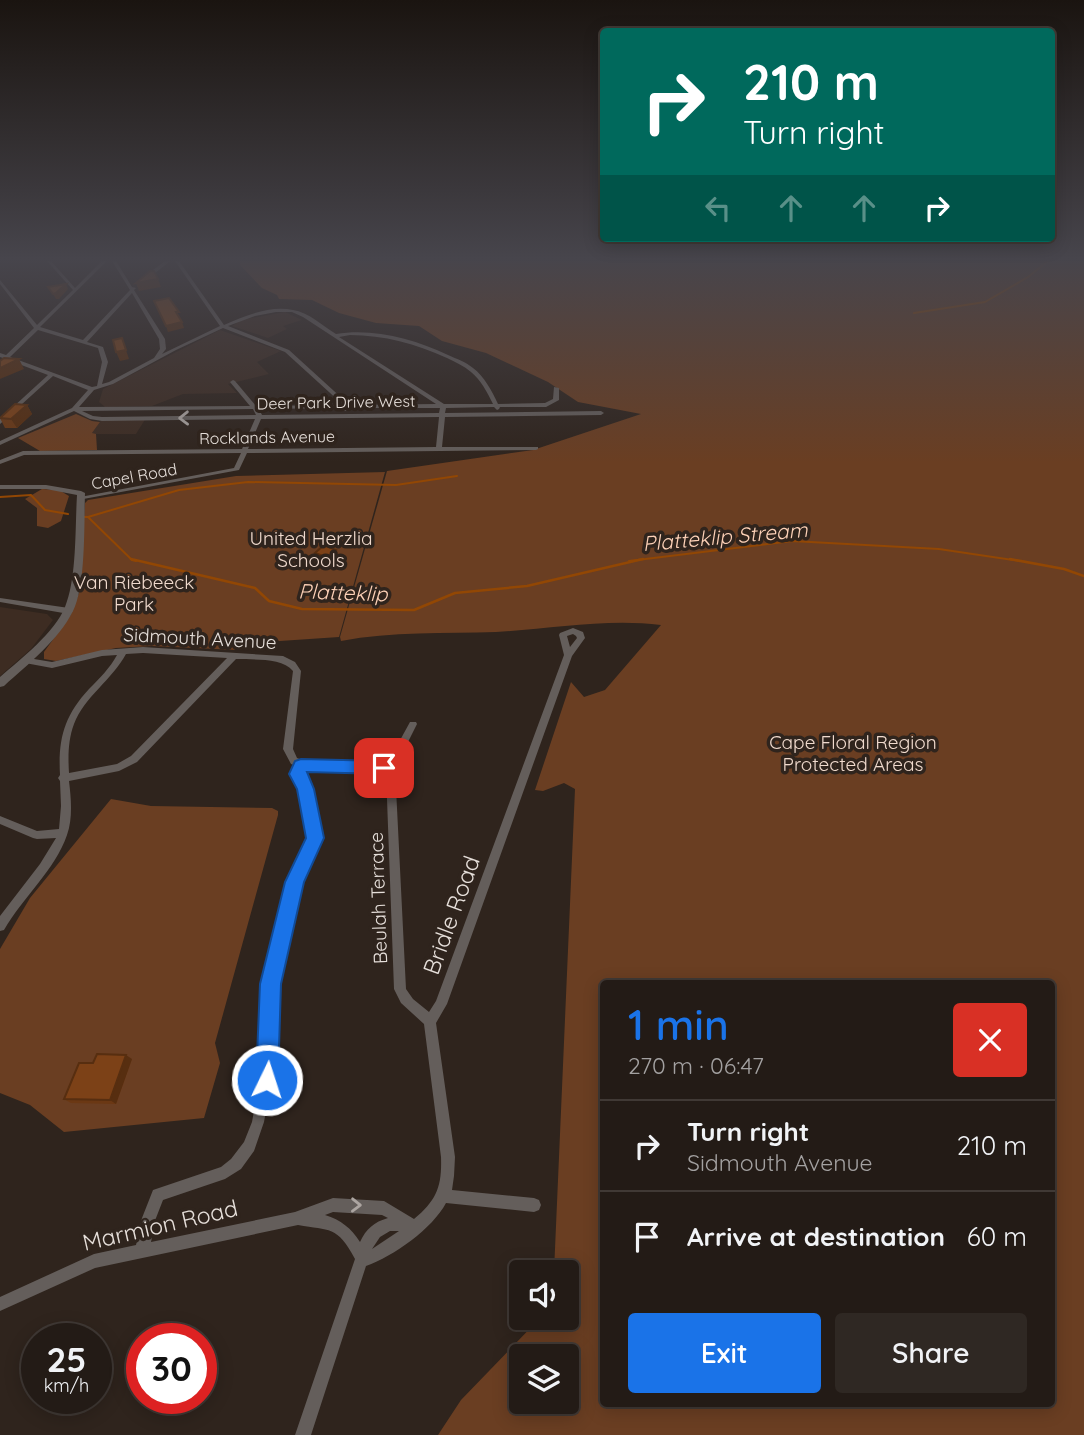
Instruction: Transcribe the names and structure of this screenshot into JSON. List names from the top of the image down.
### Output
{
  "streets": {
    "street": [
      "Deer Park Drive West",
      "Rocklands Avenue",
      "Capel Road",
      "Sidmouth Avenue",
      "Beulah Terrace",
      "Bridle Road",
      "Marmion Road"
    ]
  },
  "crossings": [
    ["Rocklands Avenue", "Capel Road"],
    ["Beulah Terrace", "Bridle Road"]
  ],
  "water": ["Platteklip Stream", "Platteklip"],
  "parks": ["United Herzlia Schools", "Van Riebeeck Park", "Cape Floral Region Protected Areas"],
  "page": {
    "turn": ["210 m", "Turn right"],
    "heading": ["1 min", "270 m · 06:47"],
    "list": [
      {
        "name": "Turn right",
        "note": "Sidmouth Avenue",
        "value": "210 m"
      },
      {
        "name": "Arrive at destination",
        "value": "60 m"
      }
    ],
    "buttons": ["Exit", "Share"],
    "speed": "25 km/h",
    "limit": "30"
  }
}
